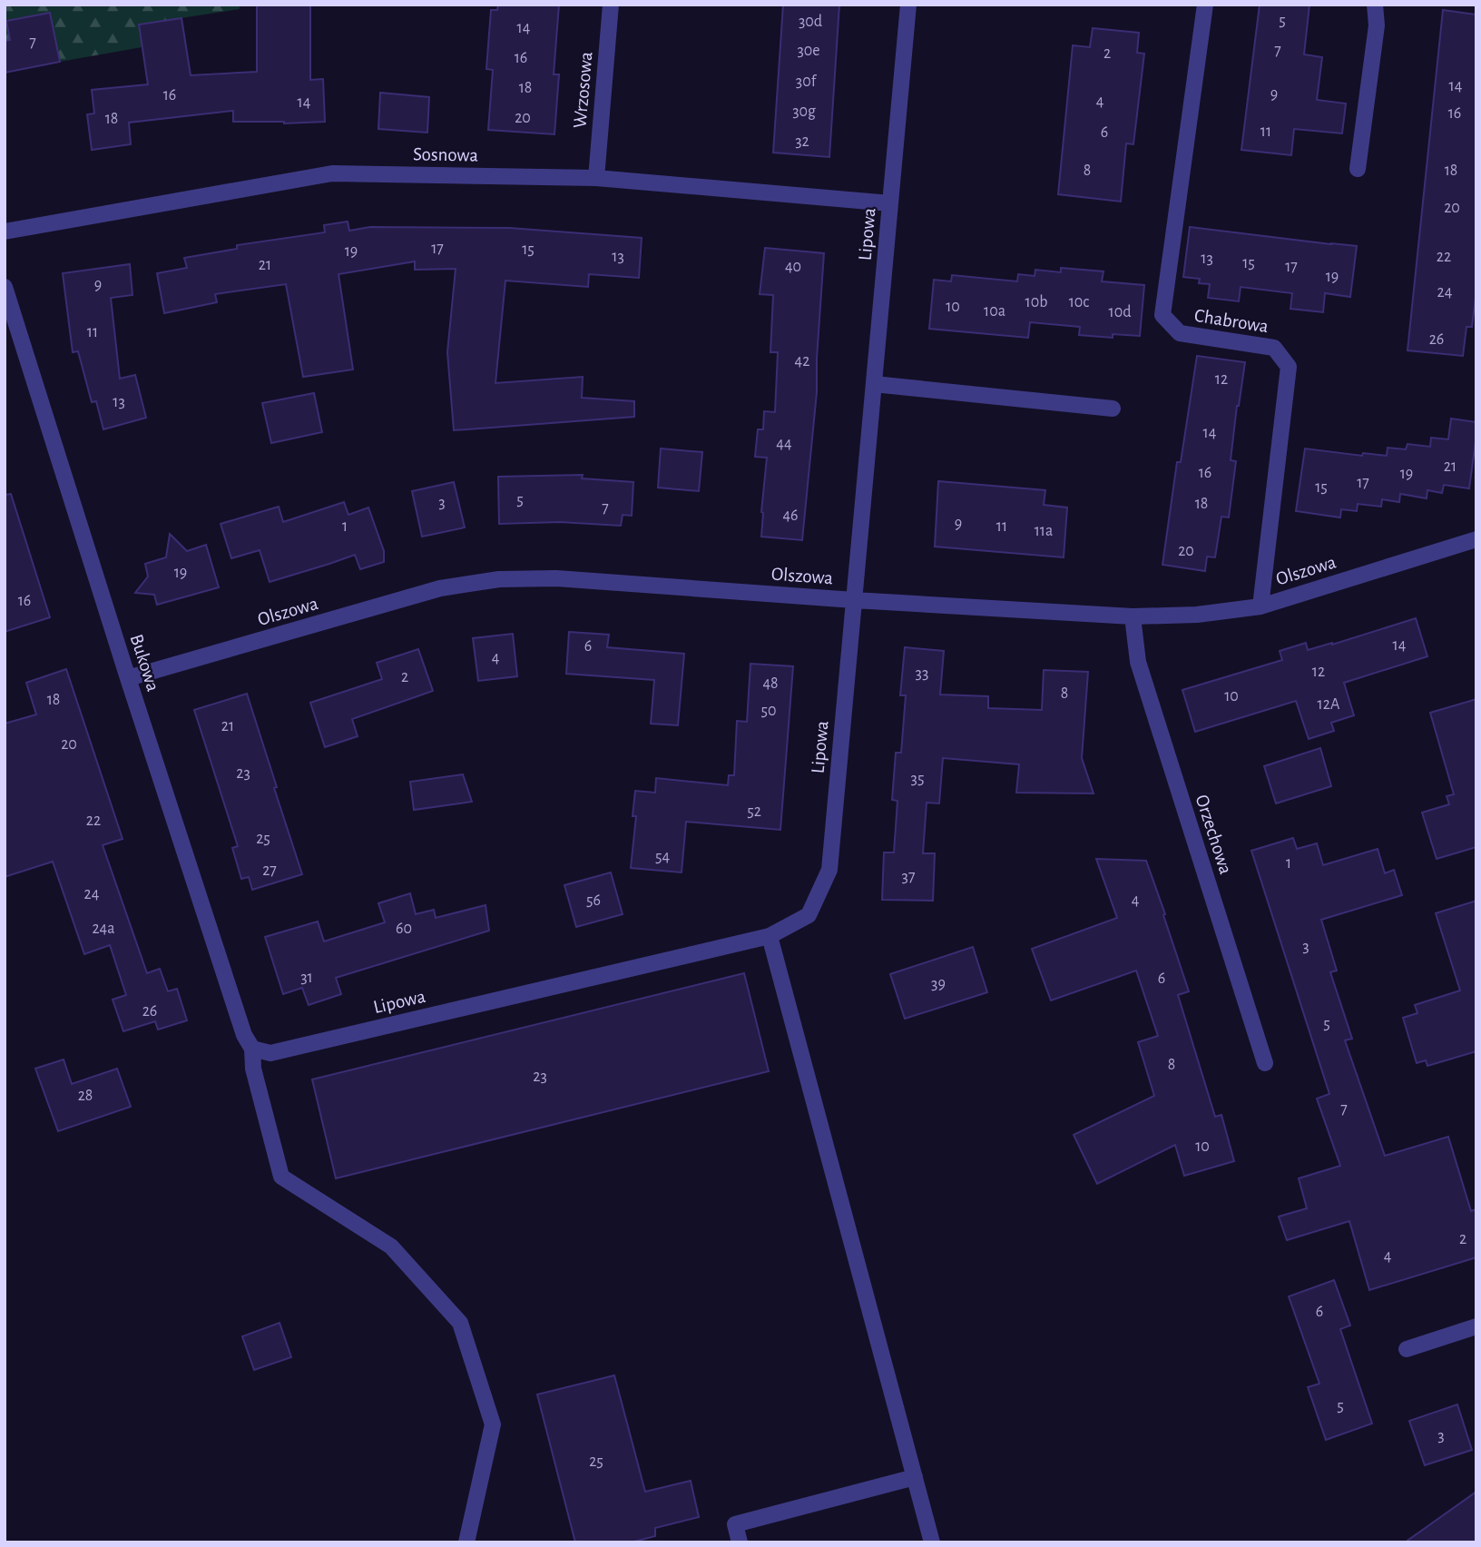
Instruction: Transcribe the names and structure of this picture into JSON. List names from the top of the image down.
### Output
{
  "streets": {
    "street": [
      "Wrzosowa",
      "Sosnowa",
      "Lipowa",
      "Chabrowa",
      "Olszowa",
      "Bukowa",
      "Orzechowa"
    ]
  },
  "crossings": [
    ["Wrzosowa", "Sosnowa"],
    ["Sosnowa", "Lipowa"],
    ["Lipowa", "Olszowa"],
    ["Lipowa", "Bukowa"],
    ["Chabrowa", "Olszowa"],
    ["Olszowa", "Bukowa"],
    ["Olszowa", "Orzechowa"]
  ],
  "house_numbers": [
    "5",
    "30d",
    "14",
    "7",
    "30e",
    "7",
    "2",
    "16",
    "30f",
    "14",
    "18",
    "9",
    "16",
    "4",
    "14",
    "30g",
    "16",
    "20",
    "18",
    "11",
    "6",
    "32",
    "8",
    "18",
    "20",
    "17",
    "15",
    "19",
    "13",
    "22",
    "13",
    "15",
    "21",
    "40",
    "17",
    "19",
    "9",
    "24",
    "10b",
    "10c",
    "10",
    "10a",
    "10d",
    "11",
    "26",
    "42",
    "12",
    "13",
    "14",
    "44",
    "21",
    "16",
    "19",
    "17",
    "15",
    "5",
    "3",
    "18",
    "7",
    "46",
    "9",
    "1",
    "11",
    "11a",
    "20",
    "19",
    "16",
    "14",
    "6",
    "4",
    "12",
    "33",
    "2",
    "48",
    "8",
    "10",
    "18",
    "12A",
    "50",
    "21",
    "20",
    "23",
    "35",
    "52",
    "22",
    "25",
    "54",
    "1",
    "27",
    "37",
    "24",
    "56",
    "4",
    "24a",
    "60",
    "3",
    "31",
    "6",
    "39",
    "26",
    "5",
    "8",
    "23",
    "28",
    "7",
    "10",
    "2",
    "4",
    "6",
    "5",
    "3",
    "25"
  ]
}
